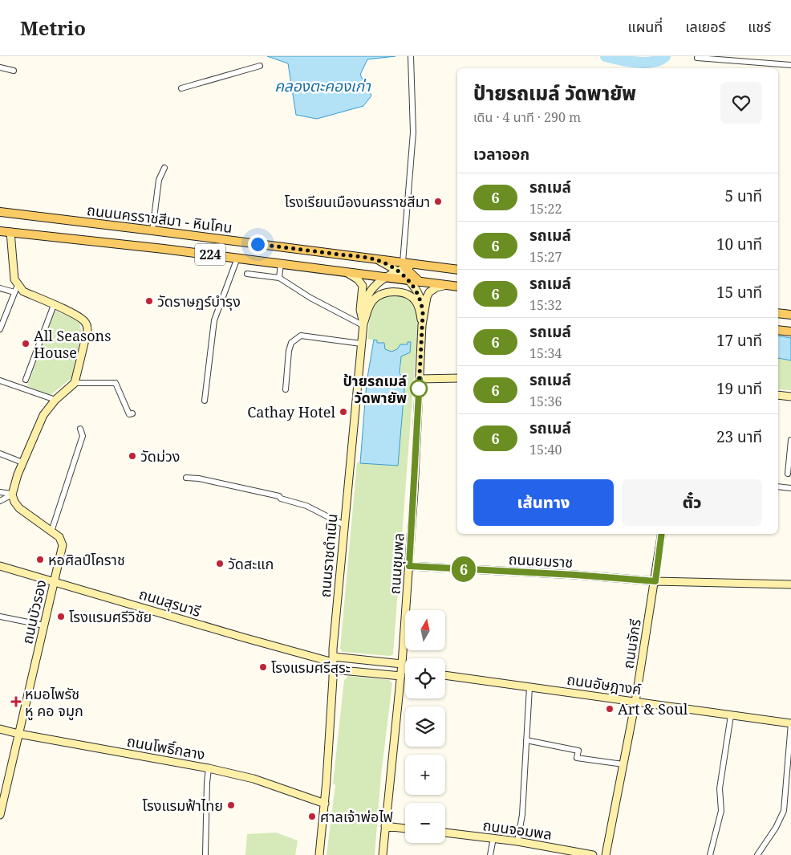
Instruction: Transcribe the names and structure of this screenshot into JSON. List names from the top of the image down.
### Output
{
  "streets": {
    "main road": [
      "ถนนนครราชสีมา - หินโคน",
      "224",
      "ถนนราชดำเนิน",
      "ถนนยมราช",
      "ถนนชุมพล",
      "ถนนสุรนารี",
      "ถนนบัวรอง",
      "ถนนจักรี",
      "ถนนอัษฎางค์",
      "ถนนโพธิ์กลาง",
      "ถนนจอมพล"
    ]
  },
  "crossings": [
    ["ถนนนครราชสีมา - หินโคน", "ถนนราชดำเนิน"],
    ["ถนนนครราชสีมา - หินโคน", "ถนนชุมพล"],
    ["ถนนราชดำเนิน", "ถนนสุรนารี"],
    ["ถนนราชดำเนิน", "ถนนโพธิ์กลาง"],
    ["ถนนยมราช", "ถนนชุมพล"],
    ["ถนนยมราช", "ถนนจักรี"],
    ["ถนนสุรนารี", "ถนนบัวรอง"],
    ["ถนนบัวรอง", "ถนนโพธิ์กลาง"],
    ["ถนนจักรี", "ถนนอัษฎางค์"]
  ],
  "water": ["คลองตะคองเก่า"],
  "places": {
    "other": [
      "โรงเรียนเมืองนครราชสีมา",
      "วัดราษฏร์บำรุง",
      "All Seasons House",
      "ป้ายรถเมล์ วัดพายัพ",
      "Cathay Hotel",
      "วัดม่วง",
      "หอศิลป์โคราช",
      "วัดสะแก",
      "โรงแรมศรีวิชัย",
      "โรงแรมศรีสุระ",
      "Art & Soul",
      "โรงแรมฟ้าไทย",
      "ศาลเจ้าพ่อไฟ"
    ],
    "health": ["หมอไพรัช หู คอ จมูก"]
  },
  "lines": ["bus line 6"],
  "north": "top",
  "page": {
    "header": "Metrio",
    "nav": ["แผนที่", "เลเยอร์", "แชร์"],
    "on_map": "6",
    "heading": [
      ["ป้ายรถเมล์ วัดพายัพ", "เดิน · 4 นาที · 290 m"],
      "เวลาออก"
    ],
    "list": [
      {
        "mark": "6",
        "name": "รถเมล์",
        "note": "15:22",
        "value": "5 นาที"
      },
      {
        "mark": "6",
        "name": "รถเมล์",
        "note": "15:27",
        "value": "10 นาที"
      },
      {
        "mark": "6",
        "name": "รถเมล์",
        "note": "15:32",
        "value": "15 นาที"
      },
      {
        "mark": "6",
        "name": "รถเมล์",
        "note": "15:34",
        "value": "17 นาที"
      },
      {
        "mark": "6",
        "name": "รถเมล์",
        "note": "15:36",
        "value": "19 นาที"
      },
      {
        "mark": "6",
        "name": "รถเมล์",
        "note": "15:40",
        "value": "23 นาที"
      }
    ],
    "buttons": ["เส้นทาง", "ตั๋ว"],
    "map_buttons": ["+", "−"]
  }
}
